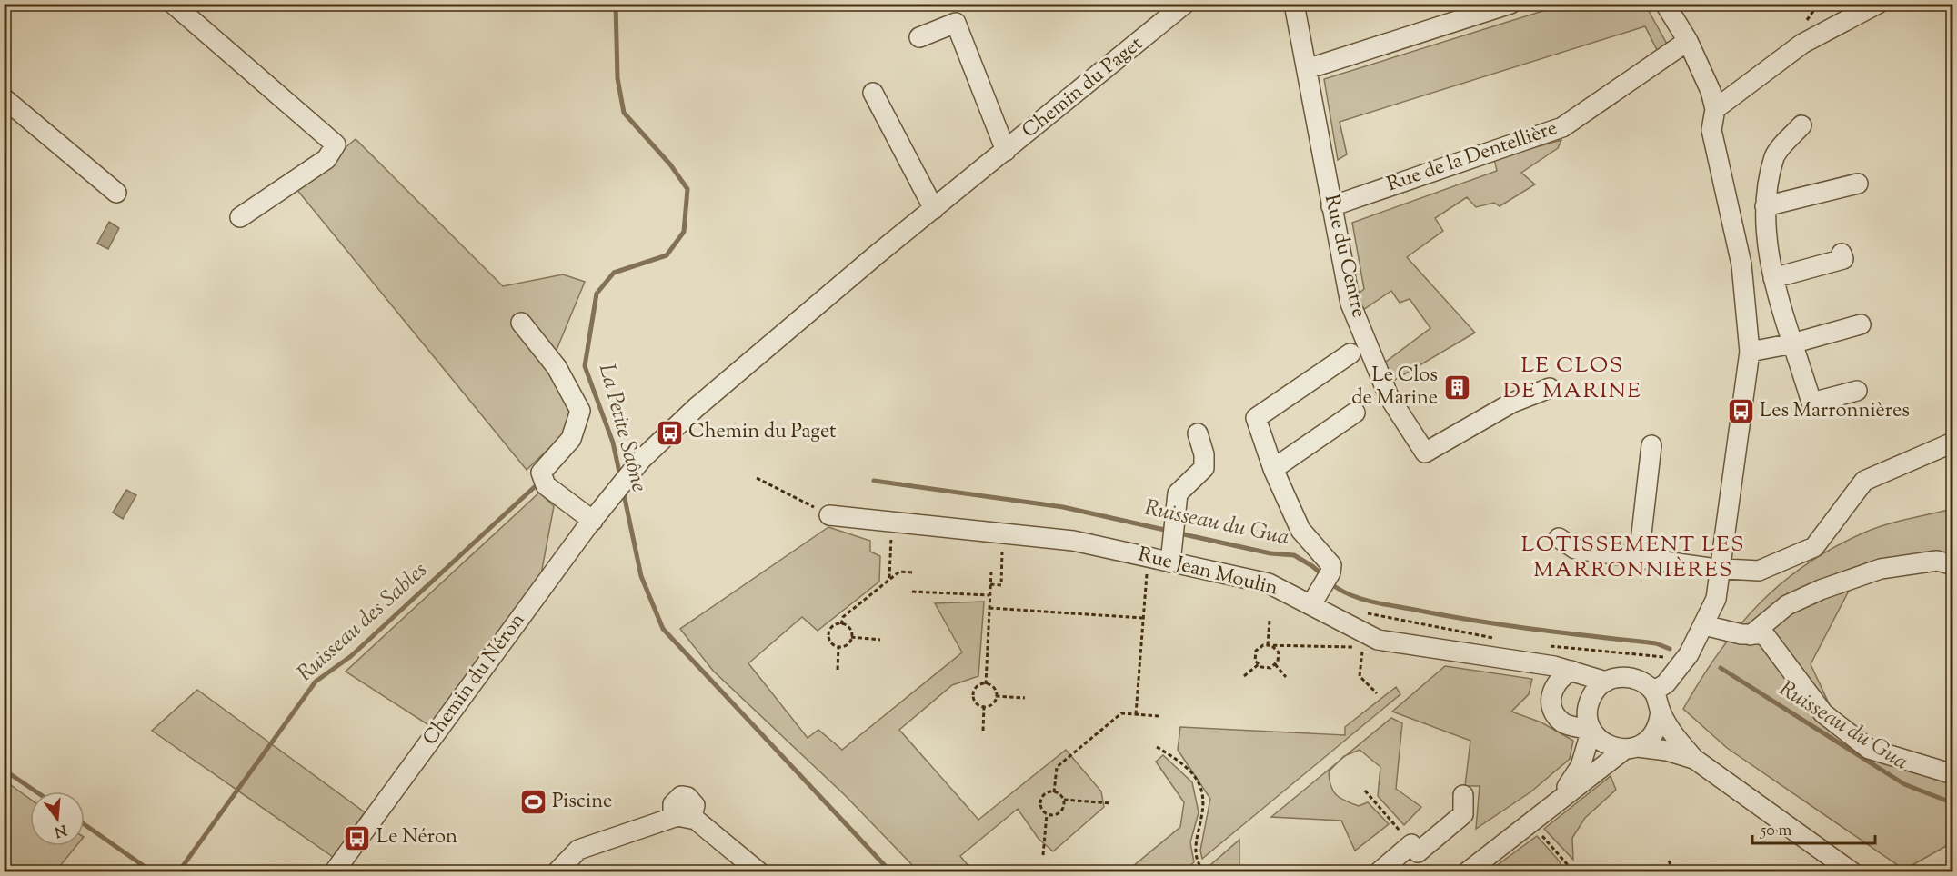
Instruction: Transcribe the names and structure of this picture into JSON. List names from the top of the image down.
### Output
{
  "streets": {
    "street": [
      "Chemin du Paget",
      "Rue de la Dentellière",
      "Rue du Centre",
      "Rue Jean Moulin",
      "Chemin du Néron"
    ]
  },
  "crossings": [
    ["Chemin du Paget", "Chemin du Néron"],
    ["Rue de la Dentellière", "Rue du Centre"]
  ],
  "districts": ["LE CLOS DE MARINE", "LOTISSEMENT LES MARRONNIÈRES"],
  "water": ["La Petite Saône", "Ruisseau du Gua", "Ruisseau des Sables"],
  "places": {
    "building": ["Le Clos de Marine"],
    "bus stop": ["Les Marronnières", "Chemin du Paget", "Le Néron"],
    "sports": ["Piscine"]
  },
  "scale_bar": "50 m",
  "north": "bottom"
}
